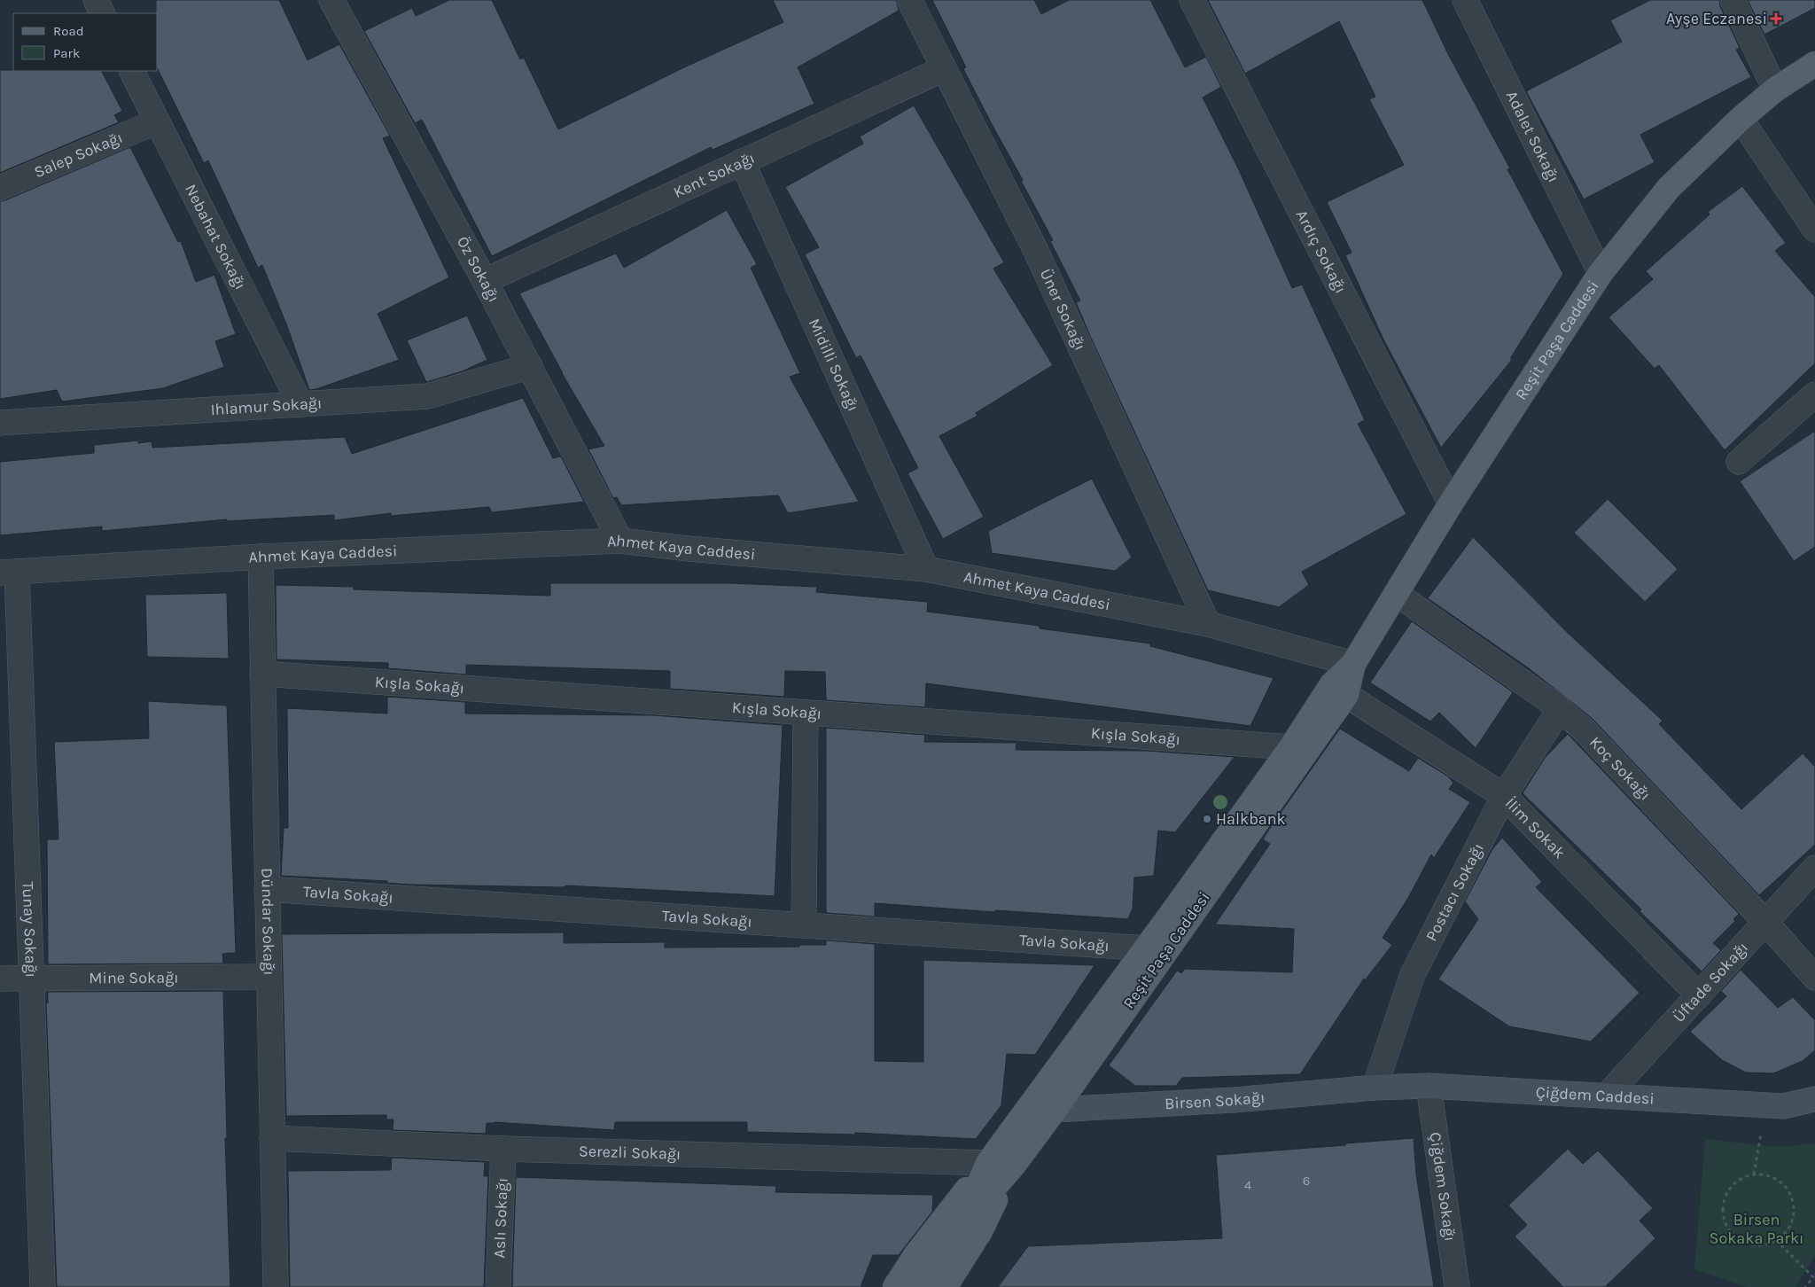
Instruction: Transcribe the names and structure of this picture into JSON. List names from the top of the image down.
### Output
{
  "streets": {
    "main road": ["Reşit Paşa Caddesi", "Çiğdem Caddesi", "Birsen Sokağı"],
    "street": [
      "Adalet Sokağı",
      "Salep Sokağı",
      "Kent Sokağı",
      "Nebahat Sokağı",
      "Ardıç Sokağı",
      "Öz Sokağı",
      "Üner Sokağı",
      "Midilli Sokağı",
      "Ihlamur Sokağı",
      "Ahmet Kaya Caddesi",
      "Kışla Sokağı",
      "Koç Sokağı",
      "İlim Sokak",
      "Postacı Sokağı",
      "Tavla Sokağı",
      "Dündar Sokağı",
      "Tunay Sokağı",
      "Mine Sokağı",
      "Üftade Sokağı",
      "Serezli Sokağı",
      "Çiğdem Sokağı",
      "Aslı Sokağı"
    ]
  },
  "crossings": [
    ["Adalet Sokağı", "Reşit Paşa Caddesi"],
    ["Salep Sokağı", "Nebahat Sokağı"],
    ["Kent Sokağı", "Öz Sokağı"],
    ["Kent Sokağı", "Üner Sokağı"],
    ["Kent Sokağı", "Midilli Sokağı"],
    ["Nebahat Sokağı", "Ihlamur Sokağı"],
    ["Ardıç Sokağı", "Reşit Paşa Caddesi"],
    ["Öz Sokağı", "Ihlamur Sokağı"],
    ["Öz Sokağı", "Ahmet Kaya Caddesi"],
    ["Üner Sokağı", "Ahmet Kaya Caddesi"],
    ["Reşit Paşa Caddesi", "Ahmet Kaya Caddesi"],
    ["Reşit Paşa Caddesi", "Kışla Sokağı"],
    ["Reşit Paşa Caddesi", "Koç Sokağı"],
    ["Reşit Paşa Caddesi", "İlim Sokak"],
    ["Reşit Paşa Caddesi", "Tavla Sokağı"],
    ["Reşit Paşa Caddesi", "Birsen Sokağı"],
    ["Reşit Paşa Caddesi", "Serezli Sokağı"],
    ["Midilli Sokağı", "Ahmet Kaya Caddesi"],
    ["Ahmet Kaya Caddesi", "Dündar Sokağı"],
    ["Ahmet Kaya Caddesi", "Tunay Sokağı"],
    ["Kışla Sokağı", "Dündar Sokağı"],
    ["Koç Sokağı", "Postacı Sokağı"],
    ["Koç Sokağı", "Üftade Sokağı"],
    ["İlim Sokak", "Postacı Sokağı"],
    ["İlim Sokak", "Üftade Sokağı"],
    ["Postacı Sokağı", "Çiğdem Caddesi"],
    ["Postacı Sokağı", "Birsen Sokağı"],
    ["Tavla Sokağı", "Dündar Sokağı"],
    ["Dündar Sokağı", "Mine Sokağı"],
    ["Dündar Sokağı", "Serezli Sokağı"],
    ["Tunay Sokağı", "Mine Sokağı"],
    ["Üftade Sokağı", "Çiğdem Caddesi"],
    ["Çiğdem Caddesi", "Birsen Sokağı"],
    ["Çiğdem Caddesi", "Çiğdem Sokağı"],
    ["Serezli Sokağı", "Aslı Sokağı"]
  ],
  "parks": ["Birsen Sokaka Parkı"],
  "places": {
    "health": ["Ayşe Eczanesi"],
    "other": ["Halkbank"]
  },
  "house_numbers": ["6", "4"],
  "legend": ["Road", "Park"]
}
